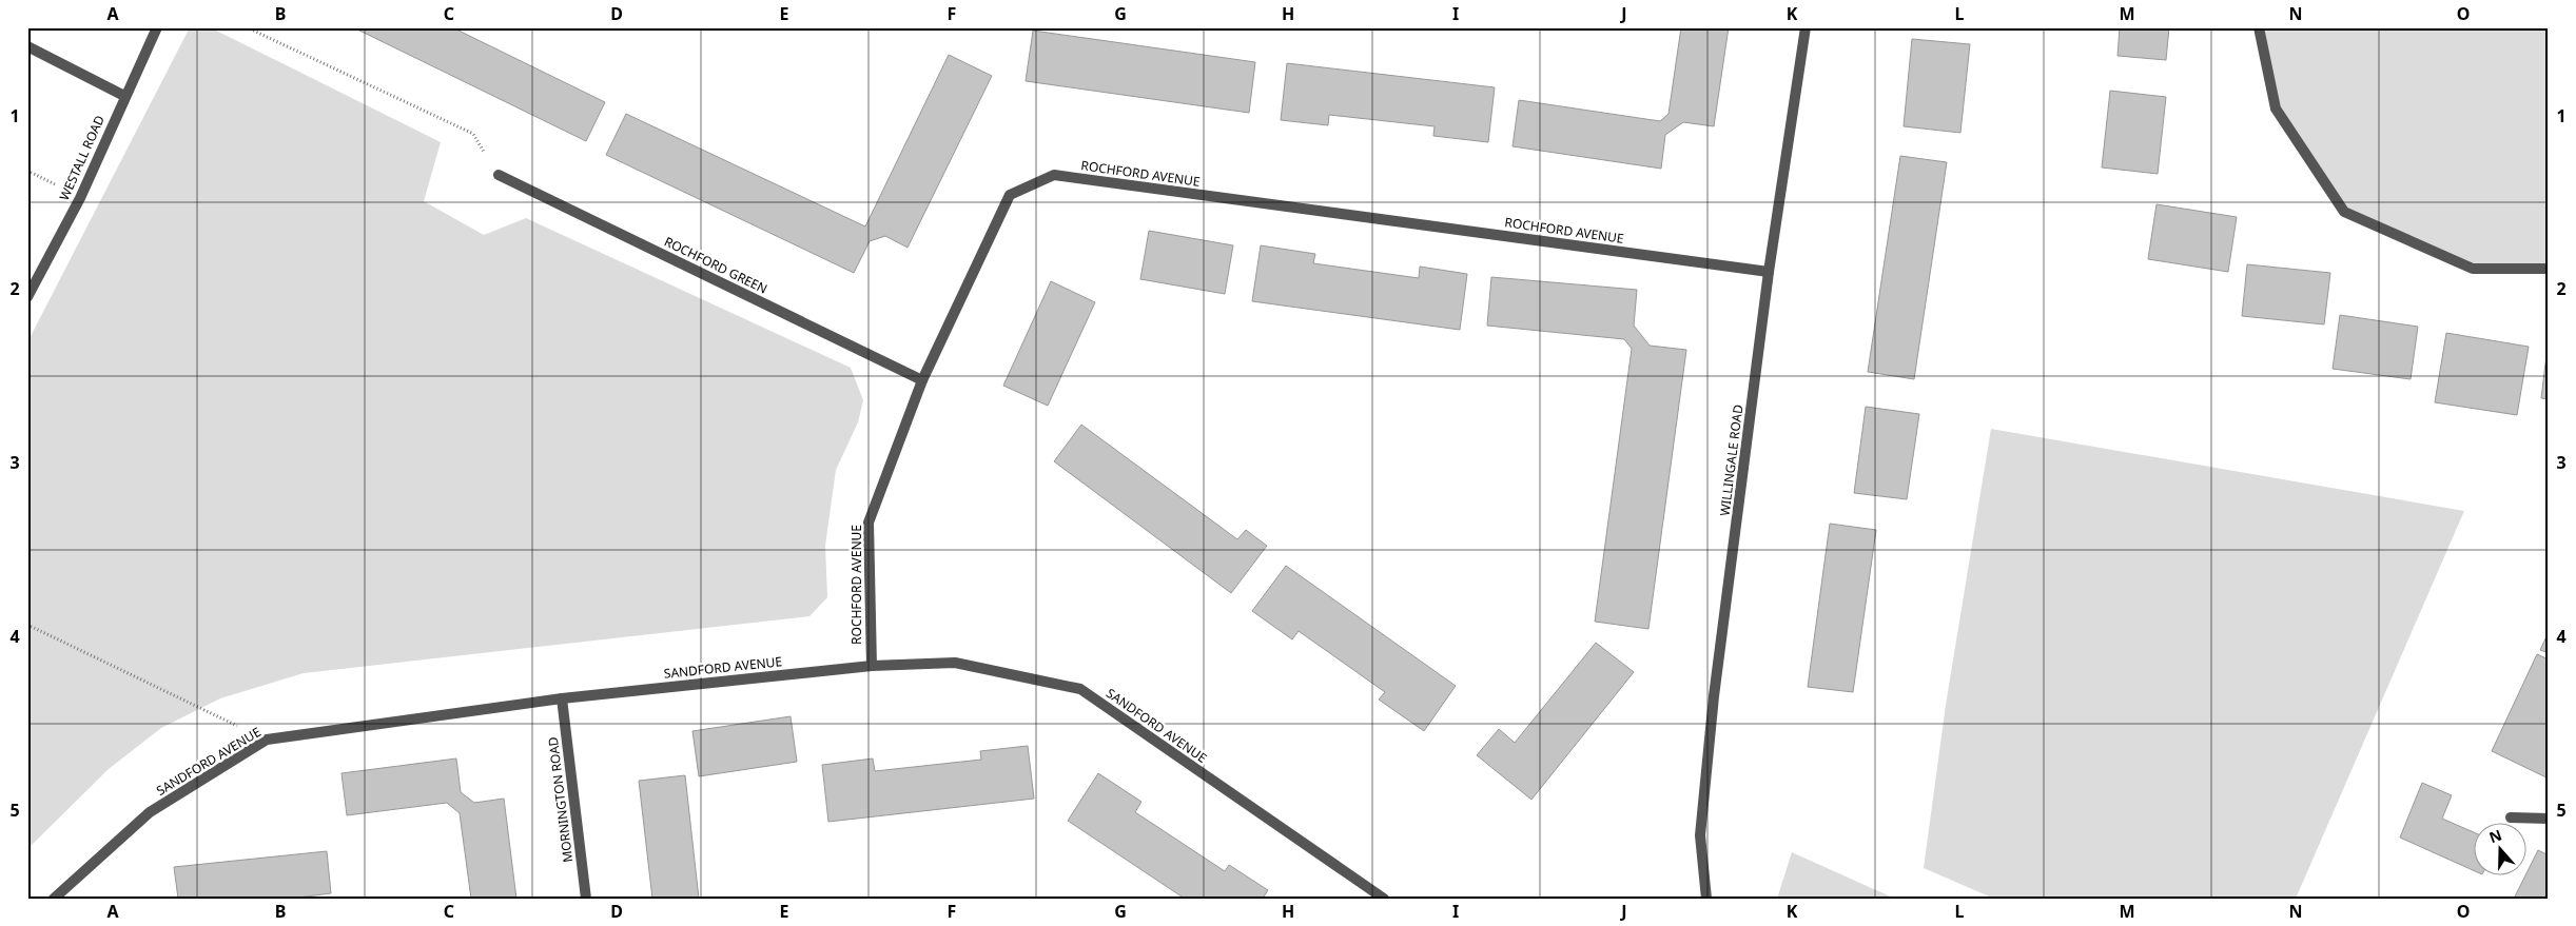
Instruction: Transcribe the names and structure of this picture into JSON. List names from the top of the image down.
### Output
{
  "streets": {
    "street": [
      "WESTALL ROAD",
      "ROCHFORD AVENUE",
      "ROCHFORD GREEN",
      "WILLINGALE ROAD",
      "SANDFORD AVENUE",
      "MORNINGTON ROAD"
    ]
  },
  "crossings": [
    ["ROCHFORD AVENUE", "ROCHFORD GREEN"],
    ["ROCHFORD AVENUE", "WILLINGALE ROAD"],
    ["ROCHFORD AVENUE", "SANDFORD AVENUE"],
    ["SANDFORD AVENUE", "MORNINGTON ROAD"]
  ],
  "north": "top",
  "grid": {
    "columns": [
      "A",
      "B",
      "C",
      "D",
      "E",
      "F",
      "G",
      "H",
      "I",
      "J",
      "K",
      "L",
      "M",
      "N",
      "O"
    ],
    "rows": [
      "1",
      "2",
      "3",
      "4",
      "5"
    ]
  }
}
